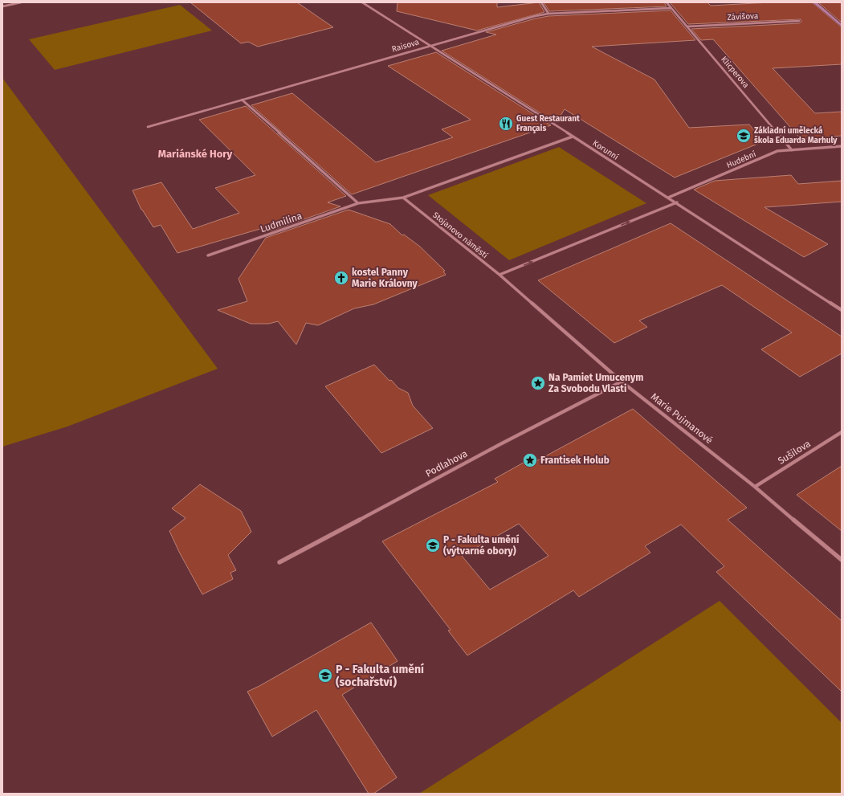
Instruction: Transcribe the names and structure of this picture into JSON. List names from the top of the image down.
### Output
{
  "streets": {
    "street": [
      "Závišova",
      "Raisova",
      "Klicperova",
      "Korunní",
      "Hudební",
      "Ludmilina",
      "Stojanovo náměstí",
      "Marie Pujmanové",
      "Sušilova",
      "Podlahova"
    ]
  },
  "crossings": [
    ["Závišova", "Klicperova"],
    ["Raisova", "Klicperova"],
    ["Raisova", "Korunní"],
    ["Klicperova", "Hudební"],
    ["Korunní", "Hudební"],
    ["Ludmilina", "Stojanovo náměstí"],
    ["Stojanovo náměstí", "Marie Pujmanové"],
    ["Marie Pujmanové", "Sušilova"],
    ["Marie Pujmanové", "Podlahova"]
  ],
  "districts": ["Mariánské Hory"],
  "places": {
    "restaurant": ["Guest Restaurant Français"],
    "school or university": ["Základní umělecká škola Eduarda Marhuly", "P - Fakulta umění (výtvarné obory)", "P - Fakulta umění (sochařství)"],
    "church": ["kostel Panny Marie Královny"],
    "place": ["Na Pamiet Umucenym Za Svobodu Vlasti", "Frantisek Holub"]
  }
}
